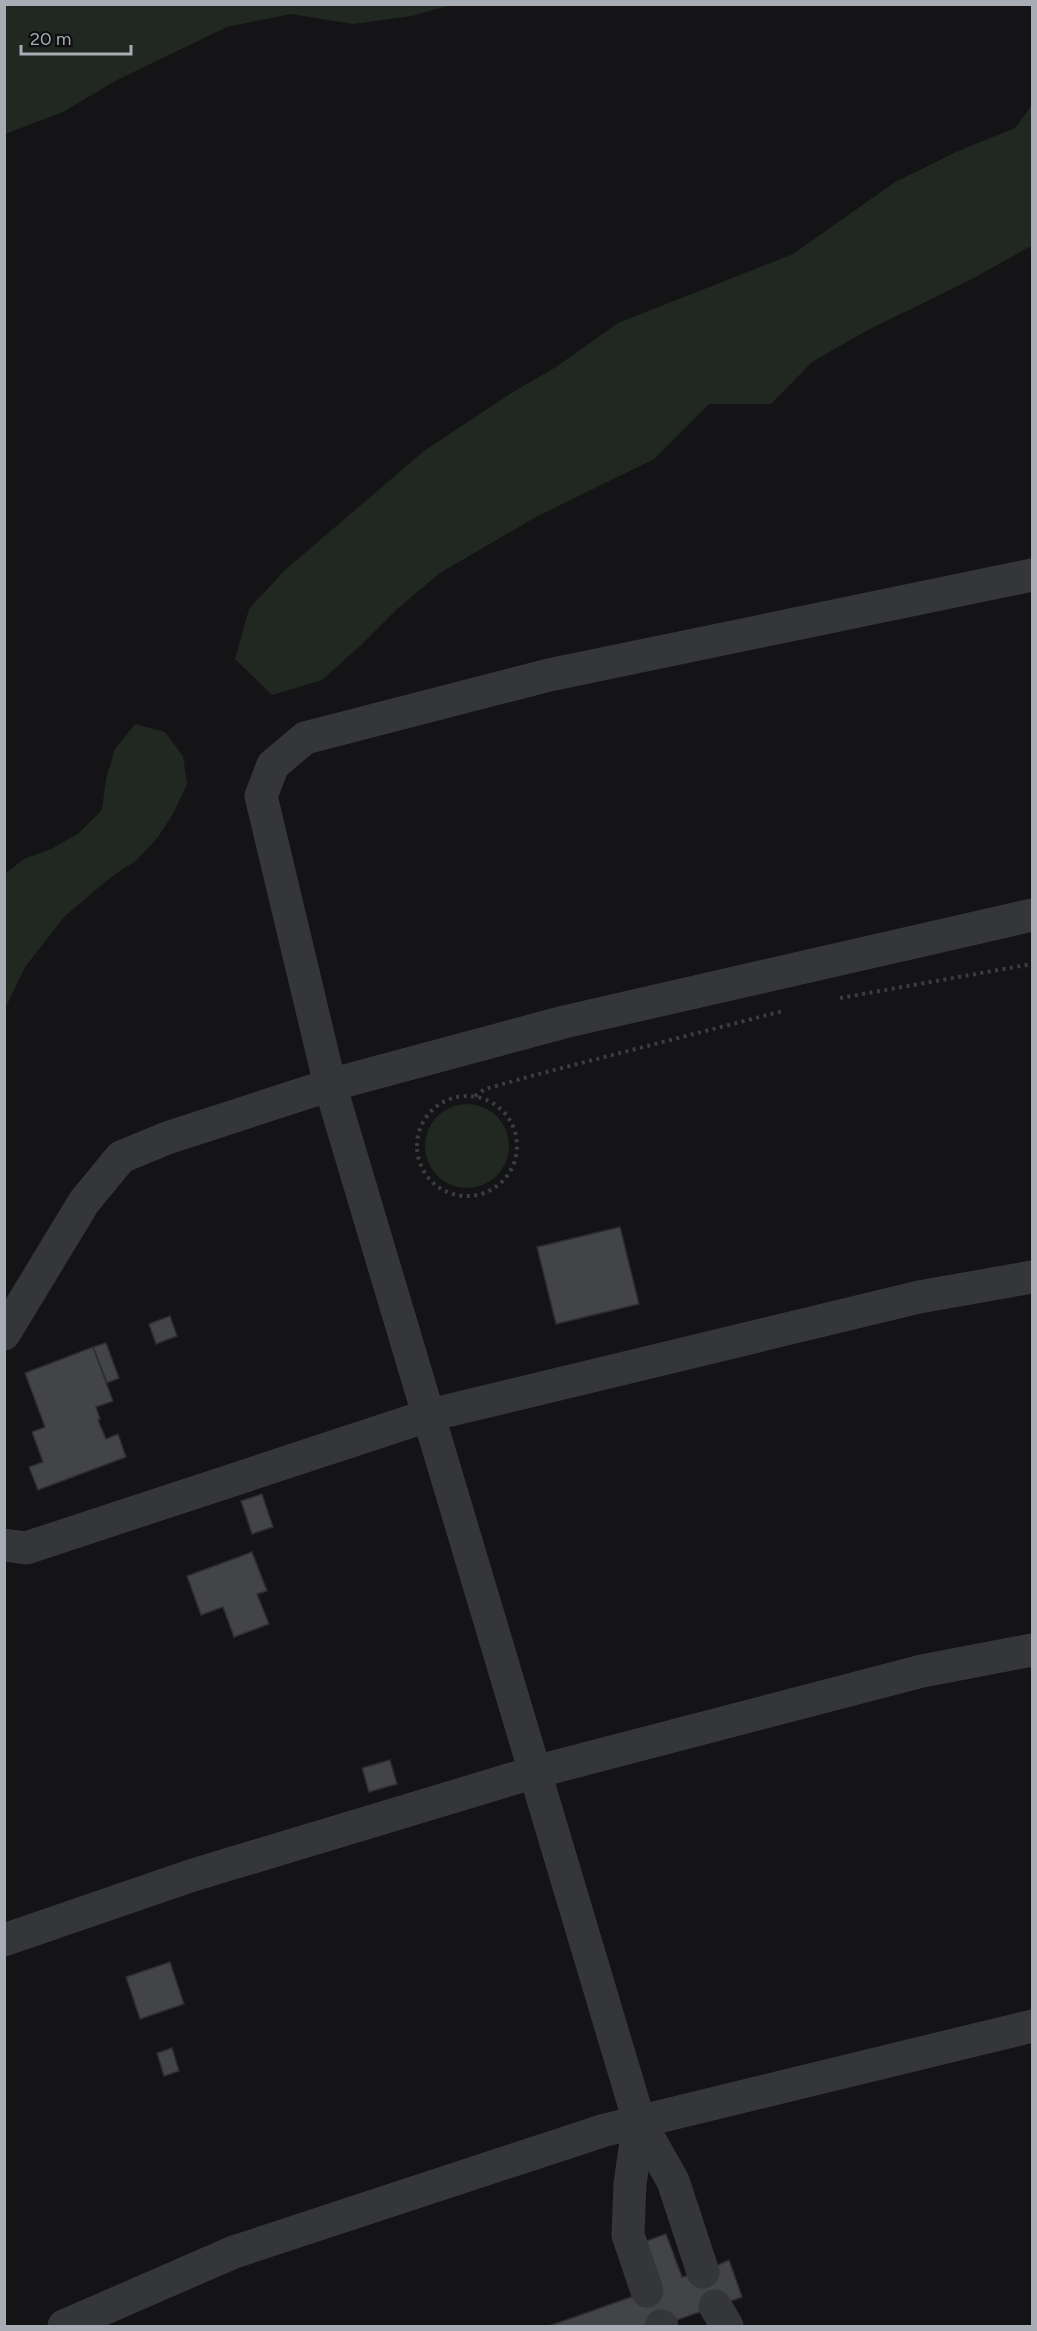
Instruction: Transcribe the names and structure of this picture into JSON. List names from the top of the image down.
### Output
{
  "scale_bar": "20 m"
}
